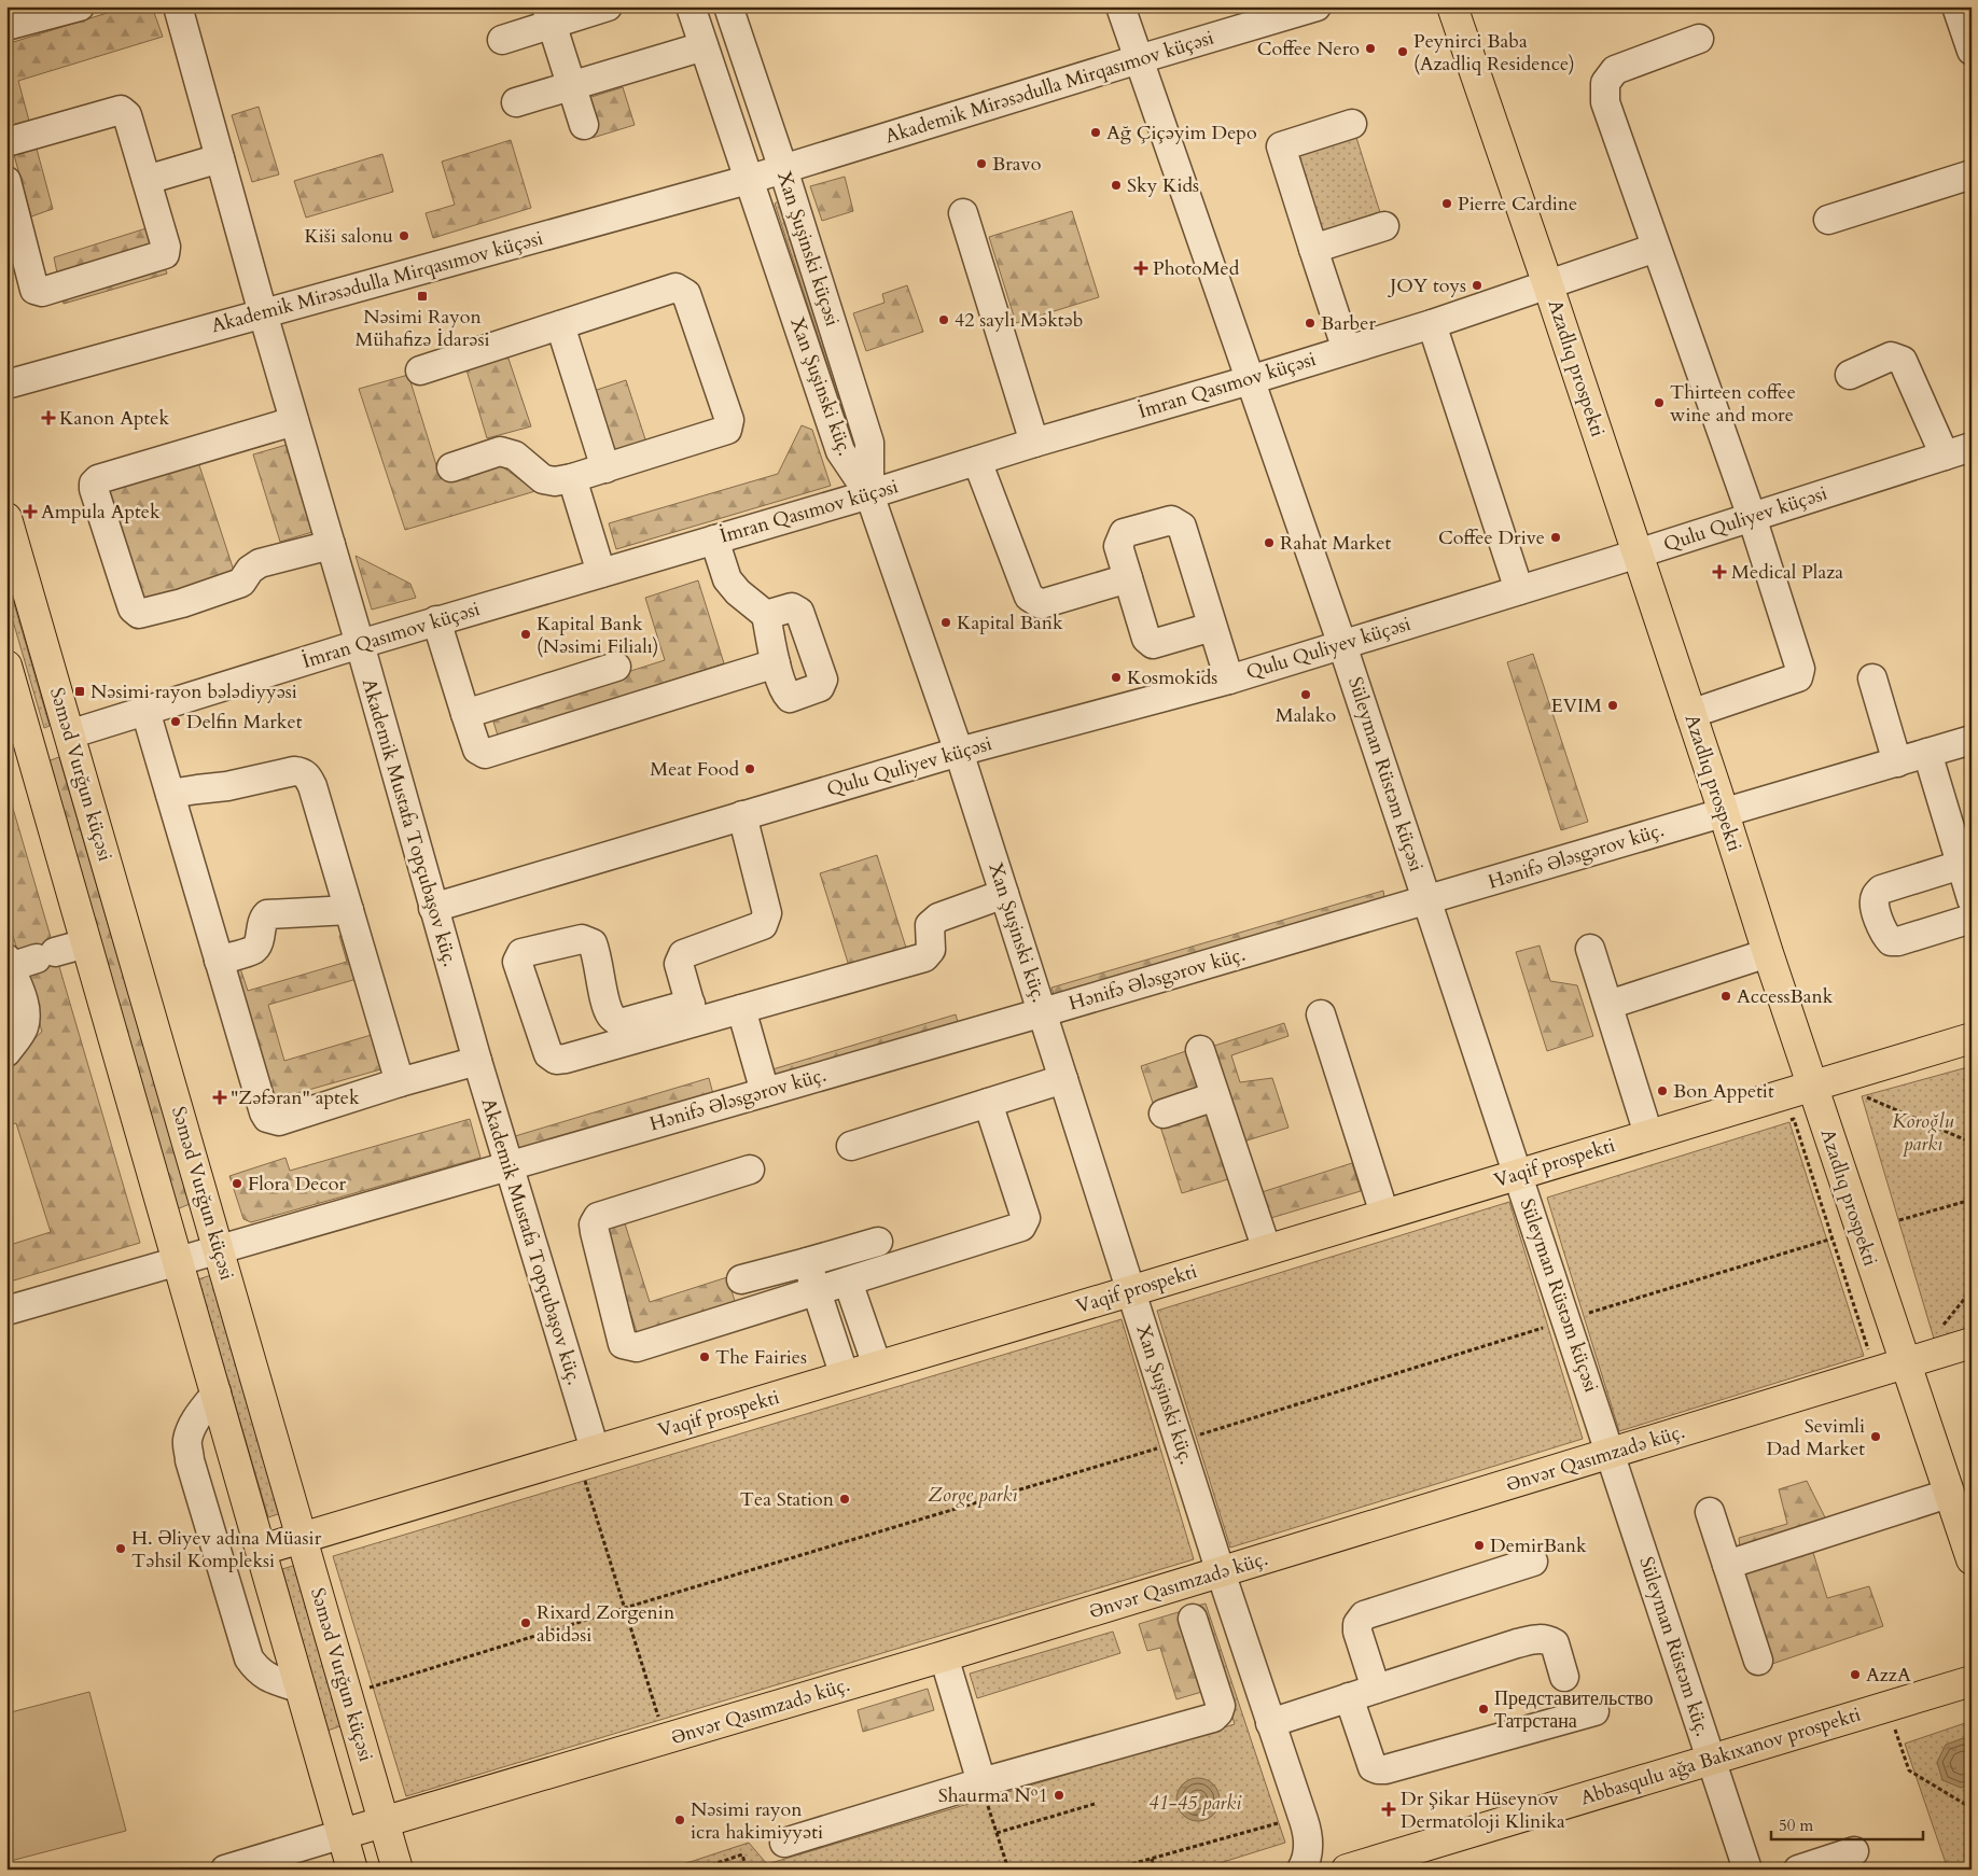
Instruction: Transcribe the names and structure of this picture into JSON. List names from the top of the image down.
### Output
{
  "streets": {
    "main road": [
      "Azadlıq prospekti",
      "Səməd Vurğun küçəsi",
      "Vaqif prospekti",
      "Ənvər Qasımzadə küç.",
      "Abbasqulu ağa Bakıxanov prospekti"
    ],
    "street": [
      "Akademik Mirəsədulla Mirqasımov küçəsi",
      "Xan Şuşinski küçəsi",
      "İmran Qasımov küçəsi",
      "Xan Şuşinski küç.",
      "Qulu Quliyev küçəsi",
      "Süleyman Rüstəm küçəsi",
      "Akademik Mustafa Topçubaşov küç.",
      "Hənifə Ələsgərov küç.",
      "Süleyman Rüstəm küç."
    ]
  },
  "crossings": [
    ["Akademik Mirəsədulla Mirqasımov küçəsi", "Xan Şuşinski küçəsi"],
    ["Akademik Mirəsədulla Mirqasımov küçəsi", "Xan Şuşinski küç."],
    ["Akademik Mirəsədulla Mirqasımov küçəsi", "Süleyman Rüstəm küçəsi"],
    ["Akademik Mirəsədulla Mirqasımov küçəsi", "Akademik Mustafa Topçubaşov küç."],
    ["Xan Şuşinski küçəsi", "İmran Qasımov küçəsi"],
    ["Xan Şuşinski küçəsi", "Xan Şuşinski küç."],
    ["Azadlıq prospekti", "İmran Qasımov küçəsi"],
    ["Azadlıq prospekti", "Qulu Quliyev küçəsi"],
    ["Azadlıq prospekti", "Hənifə Ələsgərov küç."],
    ["Azadlıq prospekti", "Vaqif prospekti"],
    ["Azadlıq prospekti", "Ənvər Qasımzadə küç."],
    ["İmran Qasımov küçəsi", "Xan Şuşinski küç."],
    ["İmran Qasımov küçəsi", "Səməd Vurğun küçəsi"],
    ["İmran Qasımov küçəsi", "Süleyman Rüstəm küçəsi"],
    ["İmran Qasımov küçəsi", "Akademik Mustafa Topçubaşov küç."],
    ["Xan Şuşinski küç.", "Qulu Quliyev küçəsi"],
    ["Xan Şuşinski küç.", "Hənifə Ələsgərov küç."],
    ["Xan Şuşinski küç.", "Vaqif prospekti"],
    ["Xan Şuşinski küç.", "Ənvər Qasımzadə küç."],
    ["Qulu Quliyev küçəsi", "Süleyman Rüstəm küçəsi"],
    ["Qulu Quliyev küçəsi", "Akademik Mustafa Topçubaşov küç."],
    ["Səməd Vurğun küçəsi", "Hənifə Ələsgərov küç."],
    ["Səməd Vurğun küçəsi", "Vaqif prospekti"],
    ["Səməd Vurğun küçəsi", "Ənvər Qasımzadə küç."],
    ["Süleyman Rüstəm küçəsi", "Hənifə Ələsgərov küç."],
    ["Süleyman Rüstəm küçəsi", "Vaqif prospekti"],
    ["Süleyman Rüstəm küçəsi", "Ənvər Qasımzadə küç."],
    ["Süleyman Rüstəm küçəsi", "Süleyman Rüstəm küç."],
    ["Akademik Mustafa Topçubaşov küç.", "Hənifə Ələsgərov küç."],
    ["Akademik Mustafa Topçubaşov küç.", "Vaqif prospekti"],
    ["Ənvər Qasımzadə küç.", "Süleyman Rüstəm küç."],
    ["Süleyman Rüstəm küç.", "Abbasqulu ağa Bakıxanov prospekti"]
  ],
  "parks": ["Koroğlu parkı", "Zorge parkı", "41-45 parki"],
  "places": {
    "other": [
      "Coffee Nero",
      "Peynirci Baba (Azadliq Residence)",
      "Ağ Çiçəyim Depo",
      "Bravo",
      "Sky Kids",
      "Pierre Cardine",
      "Kiši salonu",
      "JOY toys",
      "42 saylı Məktəb",
      "Barber",
      "Thirteen coffee wine and more",
      "Coffee Drive",
      "Rahat Market",
      "Kapital Bank",
      "Kapital Bank (Nəsimi Filialı)",
      "Kosmokids",
      "Malako",
      "EVIM",
      "Delfin Market",
      "Meat Food",
      "AccessBank",
      "Bon Appetit",
      "Flora Decor",
      "The Fairies",
      "Sevimli Dad Market",
      "Tea Station",
      "DemirBank",
      "H. Əliyev adına Müasir Təhsil Kompleksi",
      "Rixard Zorgenin abidəsi",
      "AzzA",
      "Представительство Татрстана",
      "Shaurma №1",
      "Nəsimi rayon icra hakimiyyəti"
    ],
    "health": [
      "PhotoMed",
      "Kanon Aptek",
      "Ampula Aptek",
      "Medical Plaza",
      "\"Zəfəran\" aptek",
      "Dr Şikar Hüseynov Dermatoloji Klinika"
    ],
    "transit": ["Nəsimi Rayon Mühafizə İdarəsi", "Nəsimi rayon bələdiyyəsi"]
  },
  "scale_bar": "50 m"
}
